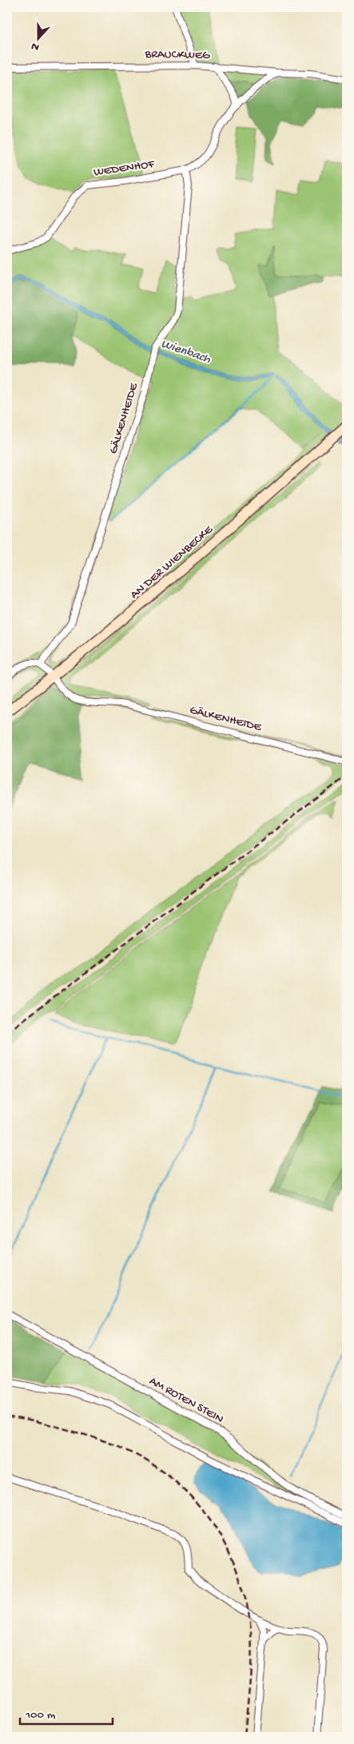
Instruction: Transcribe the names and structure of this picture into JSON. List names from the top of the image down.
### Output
{
  "streets": {
    "street": [
      "BRAUCKWEG",
      "WEDENHOF",
      "GÄLKENHEIDE",
      "AN DER WIENBECKE",
      "AM ROTEN STEIN"
    ]
  },
  "crossings": [
    ["BRAUCKWEG", "WEDENHOF"],
    ["WEDENHOF", "GÄLKENHEIDE"],
    ["GÄLKENHEIDE", "AN DER WIENBECKE"]
  ],
  "water": ["Wienbach"],
  "scale_bar": "100 m",
  "north": "bottom"
}
